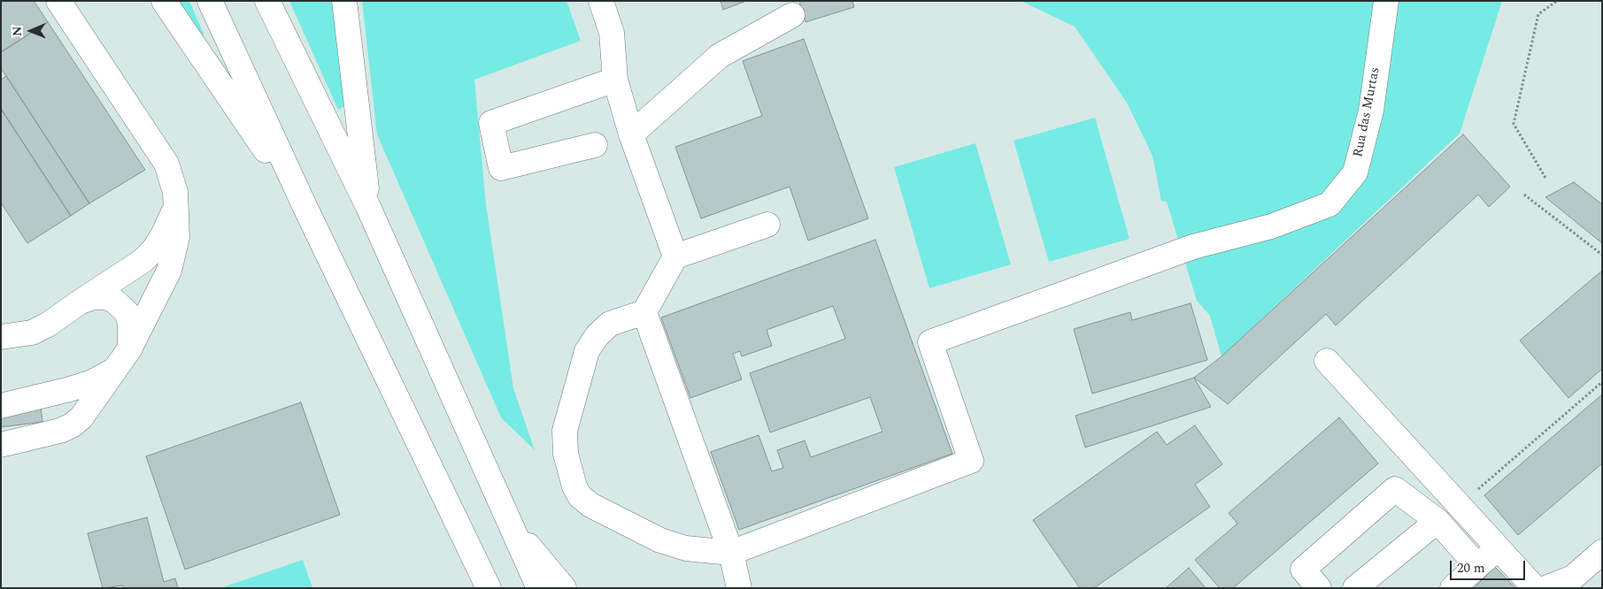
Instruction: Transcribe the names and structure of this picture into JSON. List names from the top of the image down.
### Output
{
  "streets": {
    "main road": ["Rua das Murtas"]
  },
  "scale_bar": "20 m",
  "north": "left"
}
